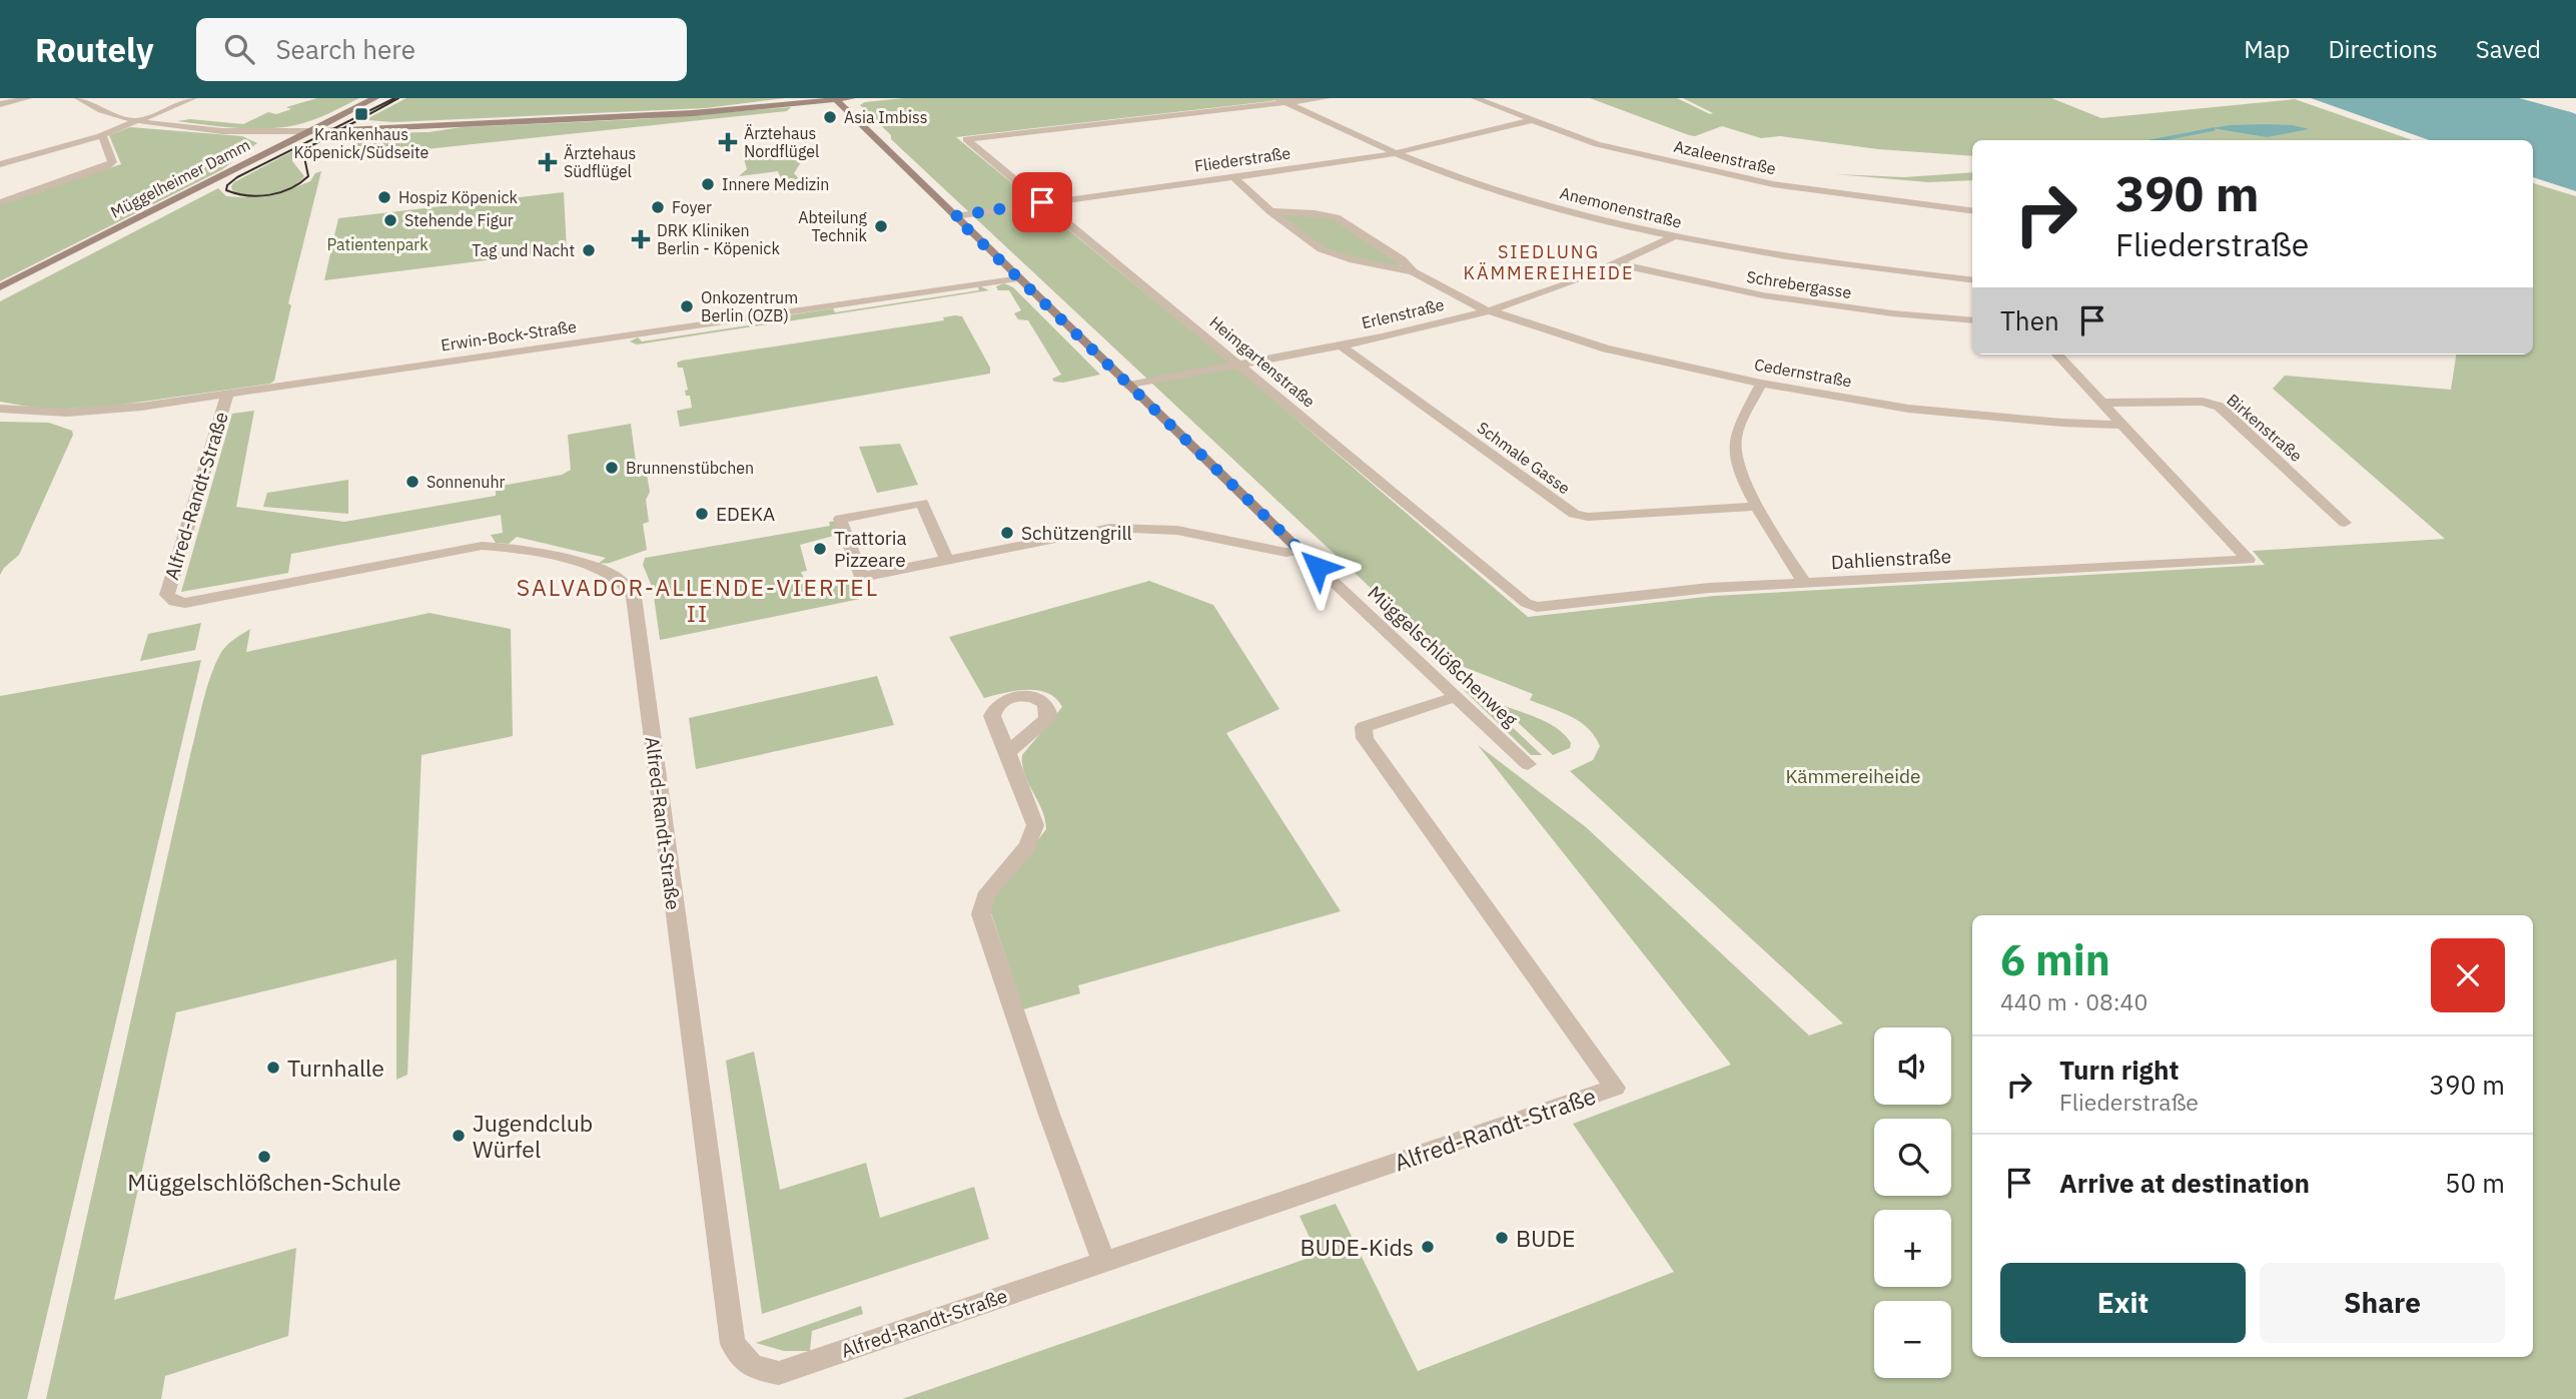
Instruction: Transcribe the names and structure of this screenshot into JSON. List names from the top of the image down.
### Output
{
  "streets": {
    "main road": ["Müggelheimer Damm", "Müggelschlößchenweg"],
    "street": [
      "Azaleenstraße",
      "Fliederstraße",
      "Anemonenstraße",
      "Schrebergasse",
      "Erlenstraße",
      "Erwin-Bock-Straße",
      "Heimgartenstraße",
      "Cedernstraße",
      "Birkenstraße",
      "Schmale Gasse",
      "Alfred-Randt-Straße",
      "Dahlienstraße"
    ]
  },
  "crossings": [
    ["Azaleenstraße", "Fliederstraße"],
    ["Fliederstraße", "Anemonenstraße"],
    ["Fliederstraße", "Heimgartenstraße"],
    ["Fliederstraße", "Müggelschlößchenweg"],
    ["Anemonenstraße", "Erlenstraße"],
    ["Anemonenstraße", "Heimgartenstraße"],
    ["Schrebergasse", "Erlenstraße"],
    ["Erlenstraße", "Heimgartenstraße"],
    ["Erlenstraße", "Cedernstraße"],
    ["Erlenstraße", "Schmale Gasse"],
    ["Erlenstraße", "Müggelschlößchenweg"],
    ["Erwin-Bock-Straße", "Alfred-Randt-Straße"],
    ["Erwin-Bock-Straße", "Müggelschlößchenweg"],
    ["Heimgartenstraße", "Dahlienstraße"],
    ["Cedernstraße", "Dahlienstraße"],
    ["Alfred-Randt-Straße", "Müggelschlößchenweg"]
  ],
  "districts": ["SIEDLUNG KÄMMEREIHEIDE", "SALVADOR-ALLENDE-VIERTEL II"],
  "parks": ["Patientenpark", "Kämmereiheide"],
  "places": {
    "transit": ["Krankenhaus Köpenick/Südseite"],
    "other": [
      "Asia Imbiss",
      "Innere Medizin",
      "Hospiz Köpenick",
      "Foyer",
      "Stehende Figur",
      "Abteilung Technik",
      "Tag und Nacht",
      "Onkozentrum Berlin (OZB)",
      "Brunnenstübchen",
      "Sonnenuhr",
      "EDEKA",
      "Schützengrill",
      "Trattoria Pizzeare",
      "Turnhalle",
      "Jugendclub Würfel",
      "Müggelschlößchen-Schule",
      "BUDE",
      "BUDE-Kids"
    ],
    "health": ["Ärztehaus Nordflügel", "Ärztehaus Südflügel", "DRK Kliniken Berlin - Köpenick"]
  },
  "page": {
    "header": "Routely",
    "search": "Search here",
    "nav": ["Map", "Directions", "Saved"],
    "turn": ["390 m", "Fliederstraße"],
    "then": "Then",
    "heading": ["6 min", "440 m · 08:40"],
    "map_buttons": ["+", "−"],
    "list": [
      {
        "name": "Turn right",
        "note": "Fliederstraße",
        "value": "390 m"
      },
      {
        "name": "Arrive at destination",
        "value": "50 m"
      }
    ],
    "buttons": ["Exit", "Share"]
  }
}
